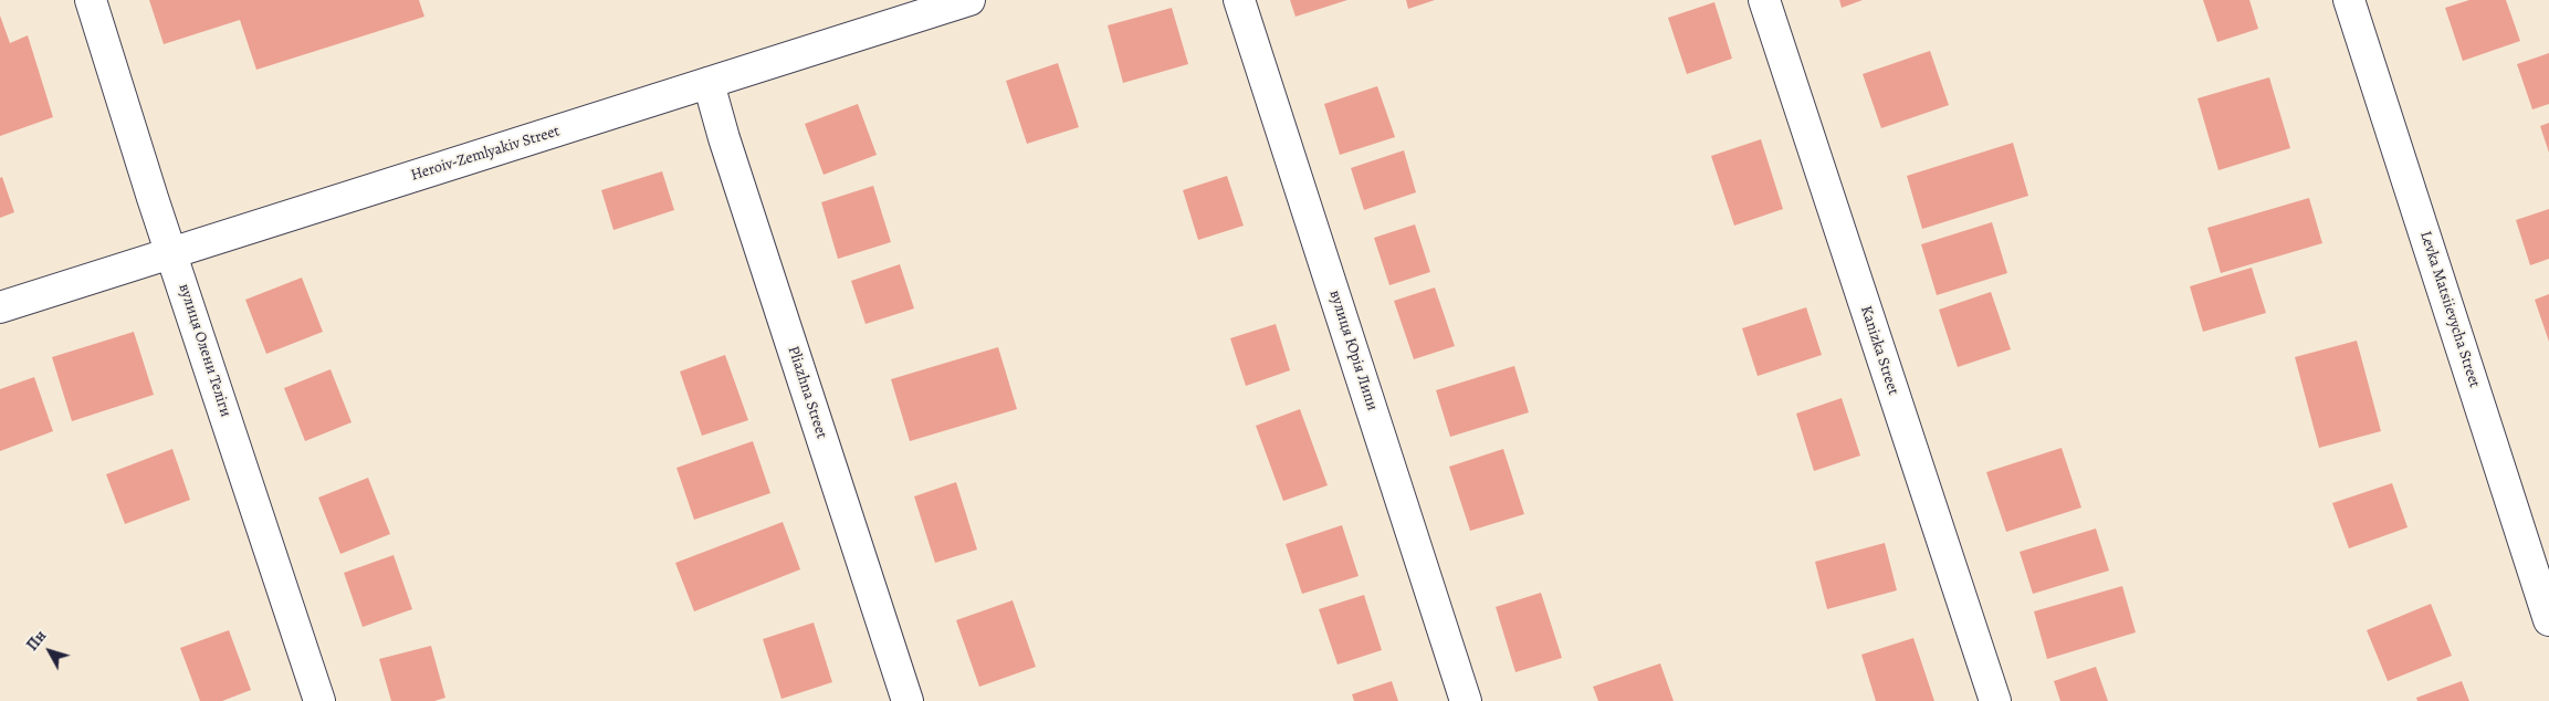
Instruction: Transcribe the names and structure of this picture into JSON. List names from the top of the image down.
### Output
{
  "streets": {
    "street": [
      "Heroiv-Zemlyakiv Street",
      "Levka Matsiievycha Street",
      "вулиця Олени Теліги",
      "вулиця Юрія Липи",
      "Kanizka Street",
      "Pliazhna Street"
    ]
  },
  "crossings": [
    ["Heroiv-Zemlyakiv Street", "вулиця Олени Теліги"],
    ["Heroiv-Zemlyakiv Street", "Pliazhna Street"]
  ],
  "north": "top left"
}
